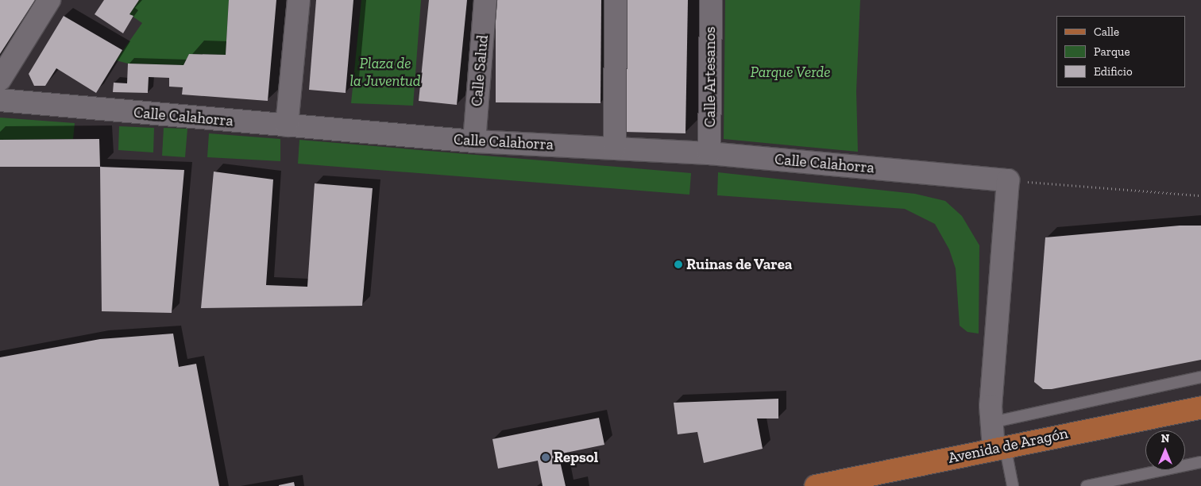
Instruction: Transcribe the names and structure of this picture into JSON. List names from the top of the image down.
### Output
{
  "streets": {
    "main road": ["Avenida de Aragón"],
    "street": ["Calle Salud", "Calle Artesanos", "Calle Calahorra"]
  },
  "crossings": [
    ["Calle Salud", "Calle Calahorra"],
    ["Calle Artesanos", "Calle Calahorra"]
  ],
  "parks": ["Plaza de la Juventud", "Parque Verde"],
  "places": ["Ruinas de Varea", "Repsol"],
  "legend": ["Calle", "Parque", "Edificio"],
  "north": "top"
}
